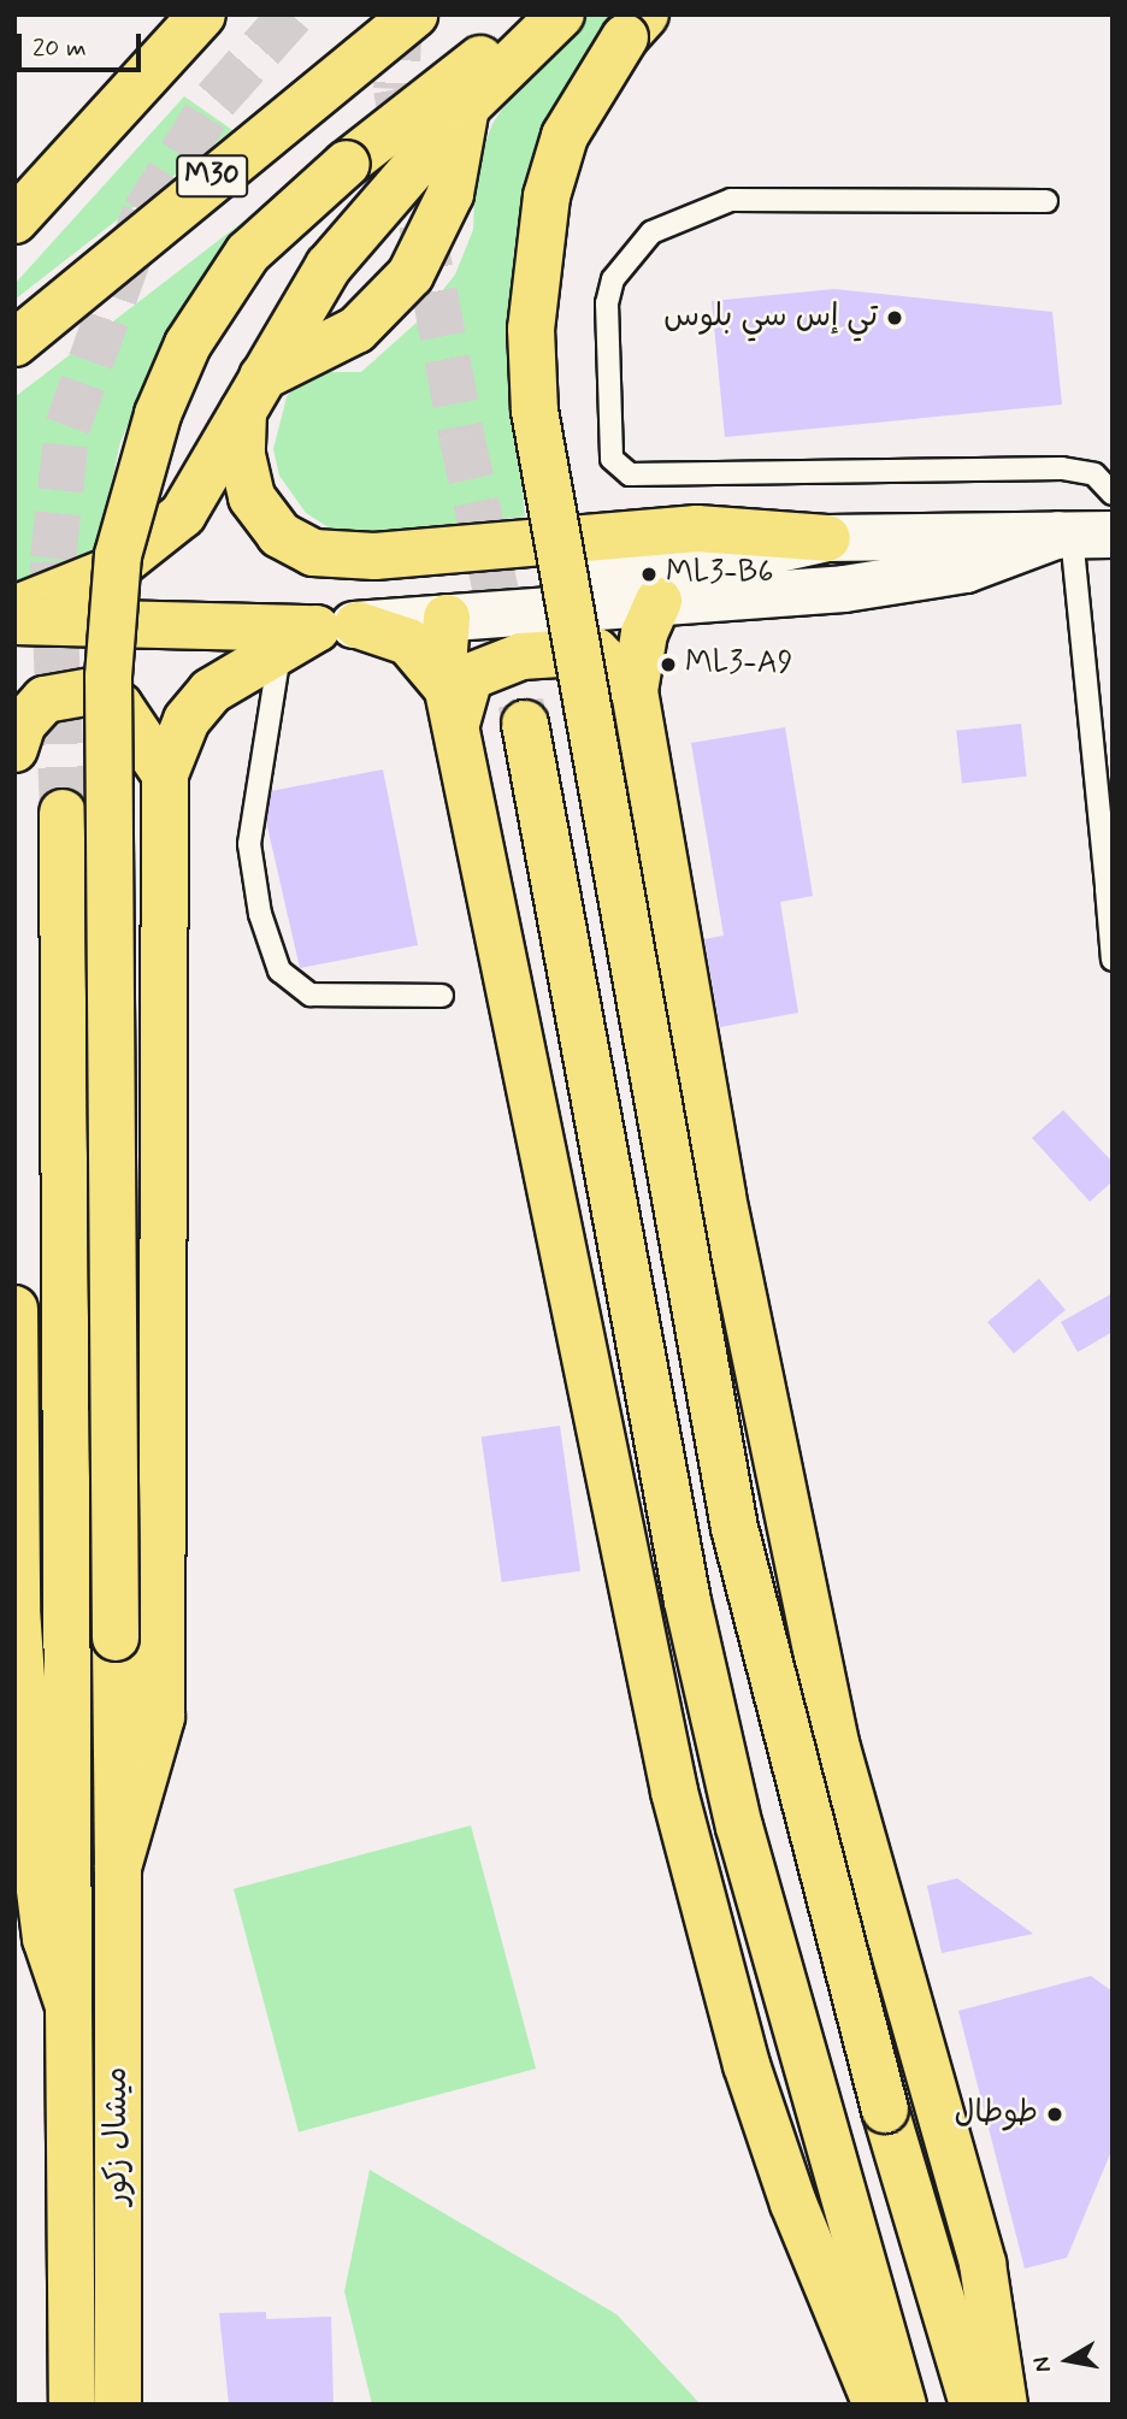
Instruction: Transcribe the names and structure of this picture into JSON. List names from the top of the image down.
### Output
{
  "streets": {
    "main road": ["M30", "ميشال زكور"]
  },
  "places": [
    "تي إس سي بلوس",
    "ML3-B6",
    "ML3-A9",
    "طوطال"
  ],
  "scale_bar": "20 m",
  "north": "left"
}
